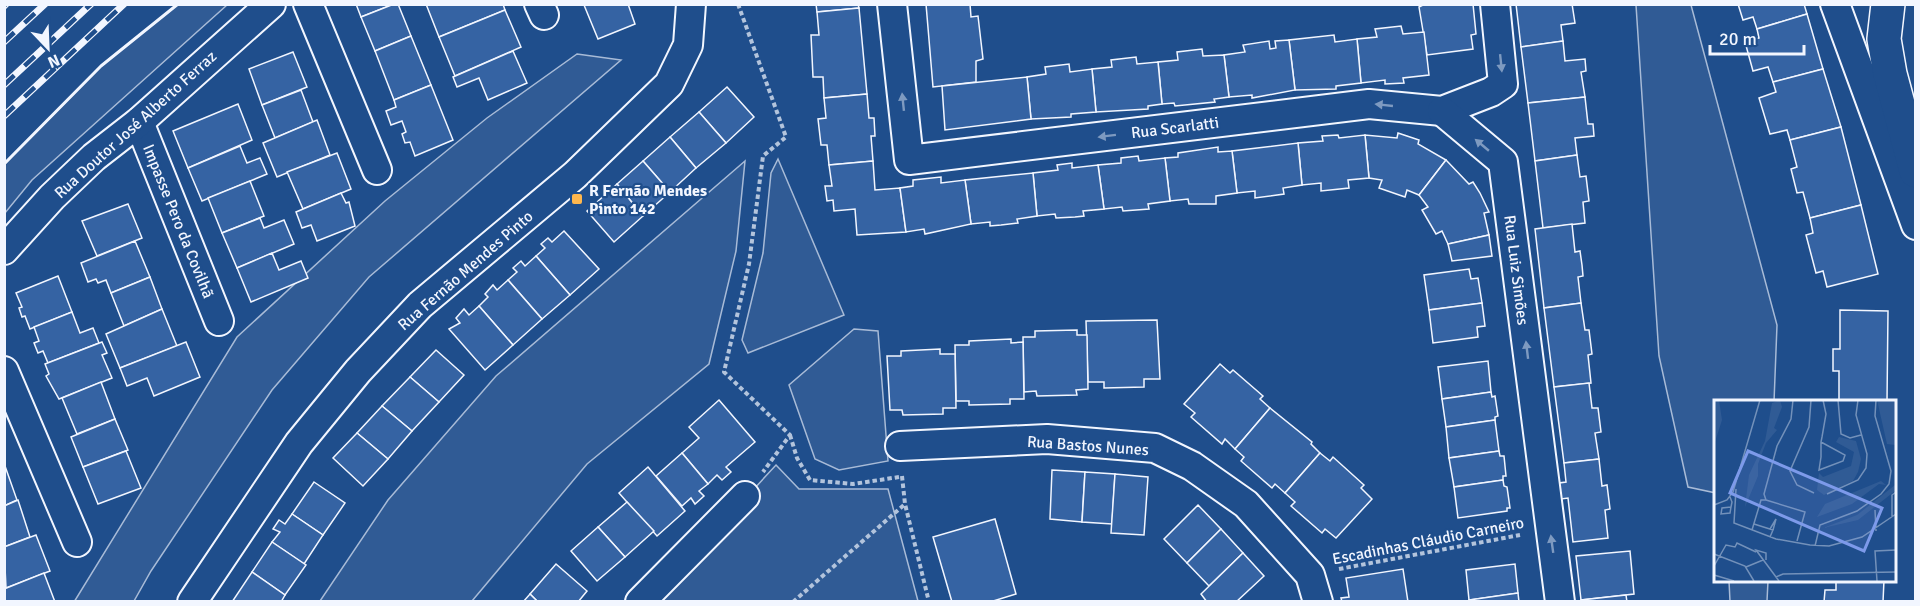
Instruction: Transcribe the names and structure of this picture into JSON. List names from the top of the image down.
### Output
{
  "streets": {
    "street": [
      "Rua Doutor José Alberto Ferraz",
      "Rua Scarlatti",
      "Impasse Pero da Covilhã",
      "Rua Fernão Mendes Pinto",
      "Rua Luiz Simões",
      "Rua Bastos Nunes"
    ],
    "path": ["Escadinhas Cláudio Carneiro"]
  },
  "crossings": [
    ["Rua Doutor José Alberto Ferraz", "Impasse Pero da Covilhã"],
    ["Rua Scarlatti", "Rua Luiz Simões"],
    ["Rua Luiz Simões", "Escadinhas Cláudio Carneiro"],
    ["Rua Bastos Nunes", "Escadinhas Cláudio Carneiro"]
  ],
  "one_way": ["Rua Scarlatti", "Rua Luiz Simões"],
  "places": {
    "transit": ["R Fernão Mendes Pinto 142"]
  },
  "scale_bar": "20 m",
  "north": "bottom right"
}
